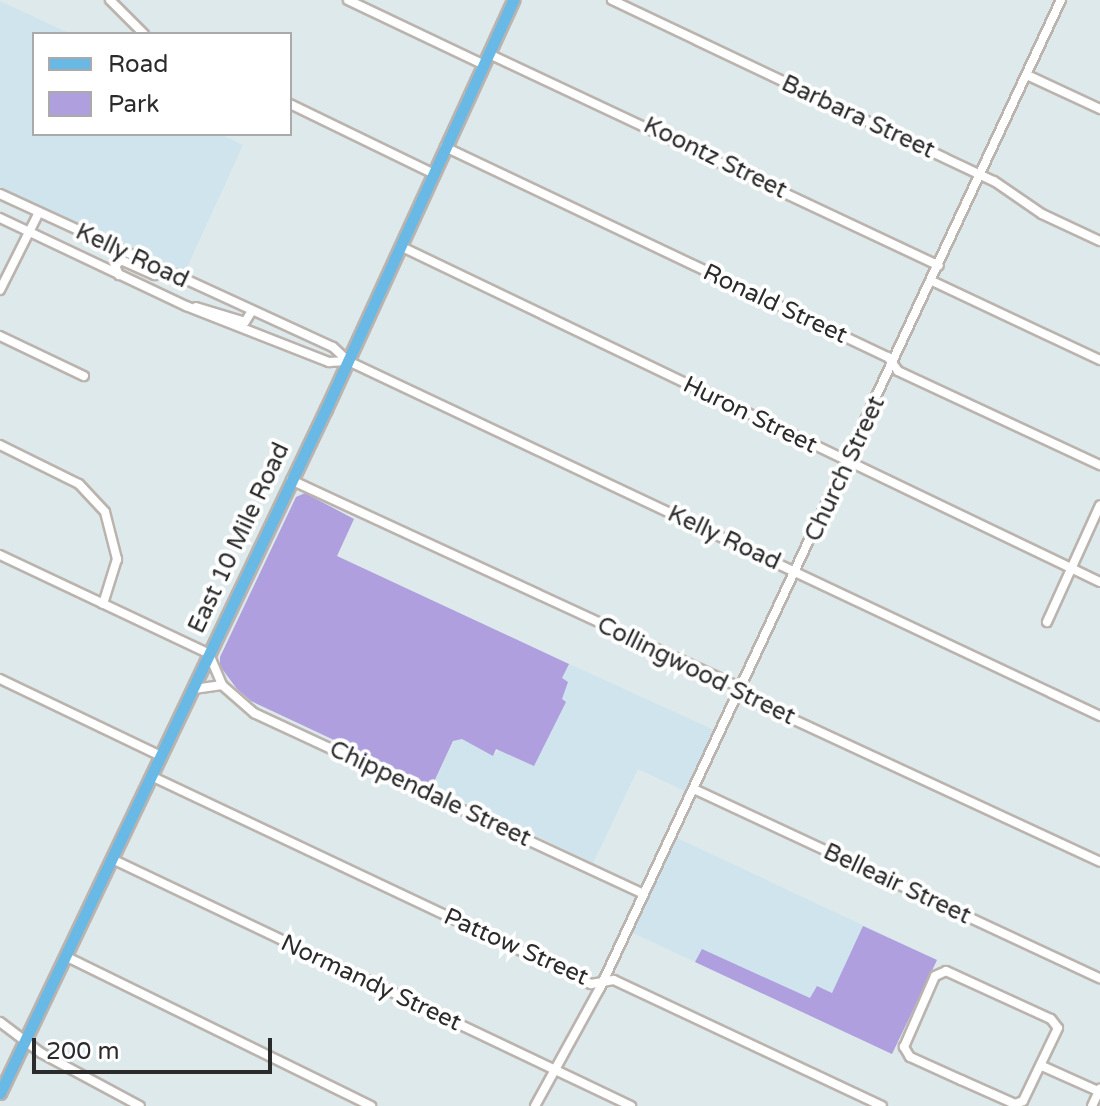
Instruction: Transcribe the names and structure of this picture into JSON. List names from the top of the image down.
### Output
{
  "streets": {
    "main road": ["East 10 Mile Road"],
    "street": [
      "Barbara Street",
      "Koontz Street",
      "Kelly Road",
      "Ronald Street",
      "Huron Street",
      "Church Street",
      "Collingwood Street",
      "Chippendale Street",
      "Belleair Street",
      "Pattow Street",
      "Normandy Street"
    ]
  },
  "crossings": [
    ["Barbara Street", "Church Street"],
    ["Koontz Street", "Church Street"],
    ["Koontz Street", "East 10 Mile Road"],
    ["Kelly Road", "Church Street"],
    ["Kelly Road", "East 10 Mile Road"],
    ["Ronald Street", "Church Street"],
    ["Ronald Street", "East 10 Mile Road"],
    ["Huron Street", "Church Street"],
    ["Huron Street", "East 10 Mile Road"],
    ["Church Street", "Collingwood Street"],
    ["Church Street", "Chippendale Street"],
    ["Church Street", "Belleair Street"],
    ["Church Street", "Pattow Street"],
    ["Church Street", "Normandy Street"],
    ["East 10 Mile Road", "Collingwood Street"],
    ["East 10 Mile Road", "Chippendale Street"],
    ["East 10 Mile Road", "Pattow Street"],
    ["East 10 Mile Road", "Normandy Street"]
  ],
  "legend": ["Road", "Park"],
  "scale_bar": "200 m"
}
